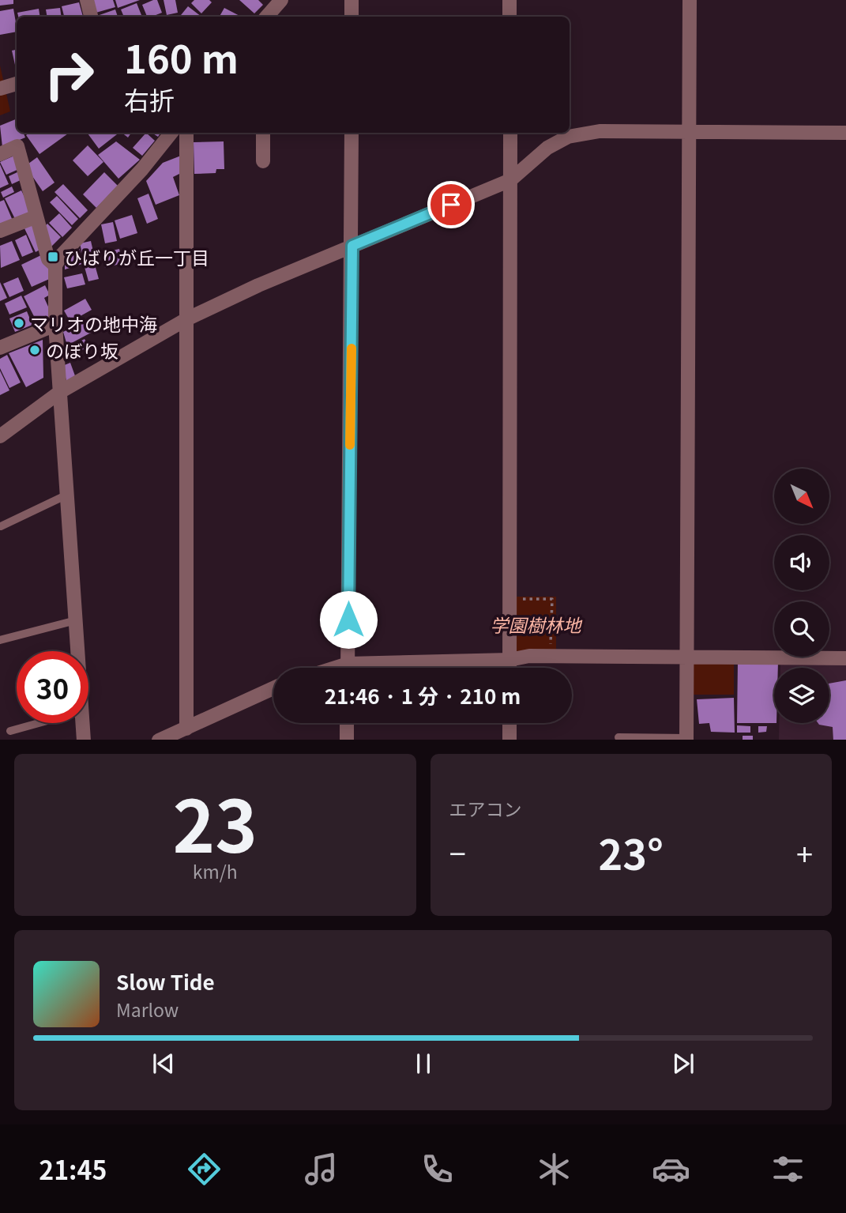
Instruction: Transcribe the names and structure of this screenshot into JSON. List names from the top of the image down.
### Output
{
  "parks": ["学園樹林地"],
  "places": {
    "transit": ["ひばりが丘一丁目"],
    "other": ["マリオの地中海", "のぼり坂"]
  },
  "north": "bottom right",
  "page": {
    "turn": ["160 m", "右折"],
    "limit": "30",
    "trip": "21:46 · 1 分 · 210 m",
    "tile": [
      ["23", "km/h"],
      "エアコン"
    ],
    "heat": ["−", "23°", "+"],
    "song": ["Slow Tide", "Marlow"],
    "tabs": "21:45"
  }
}
